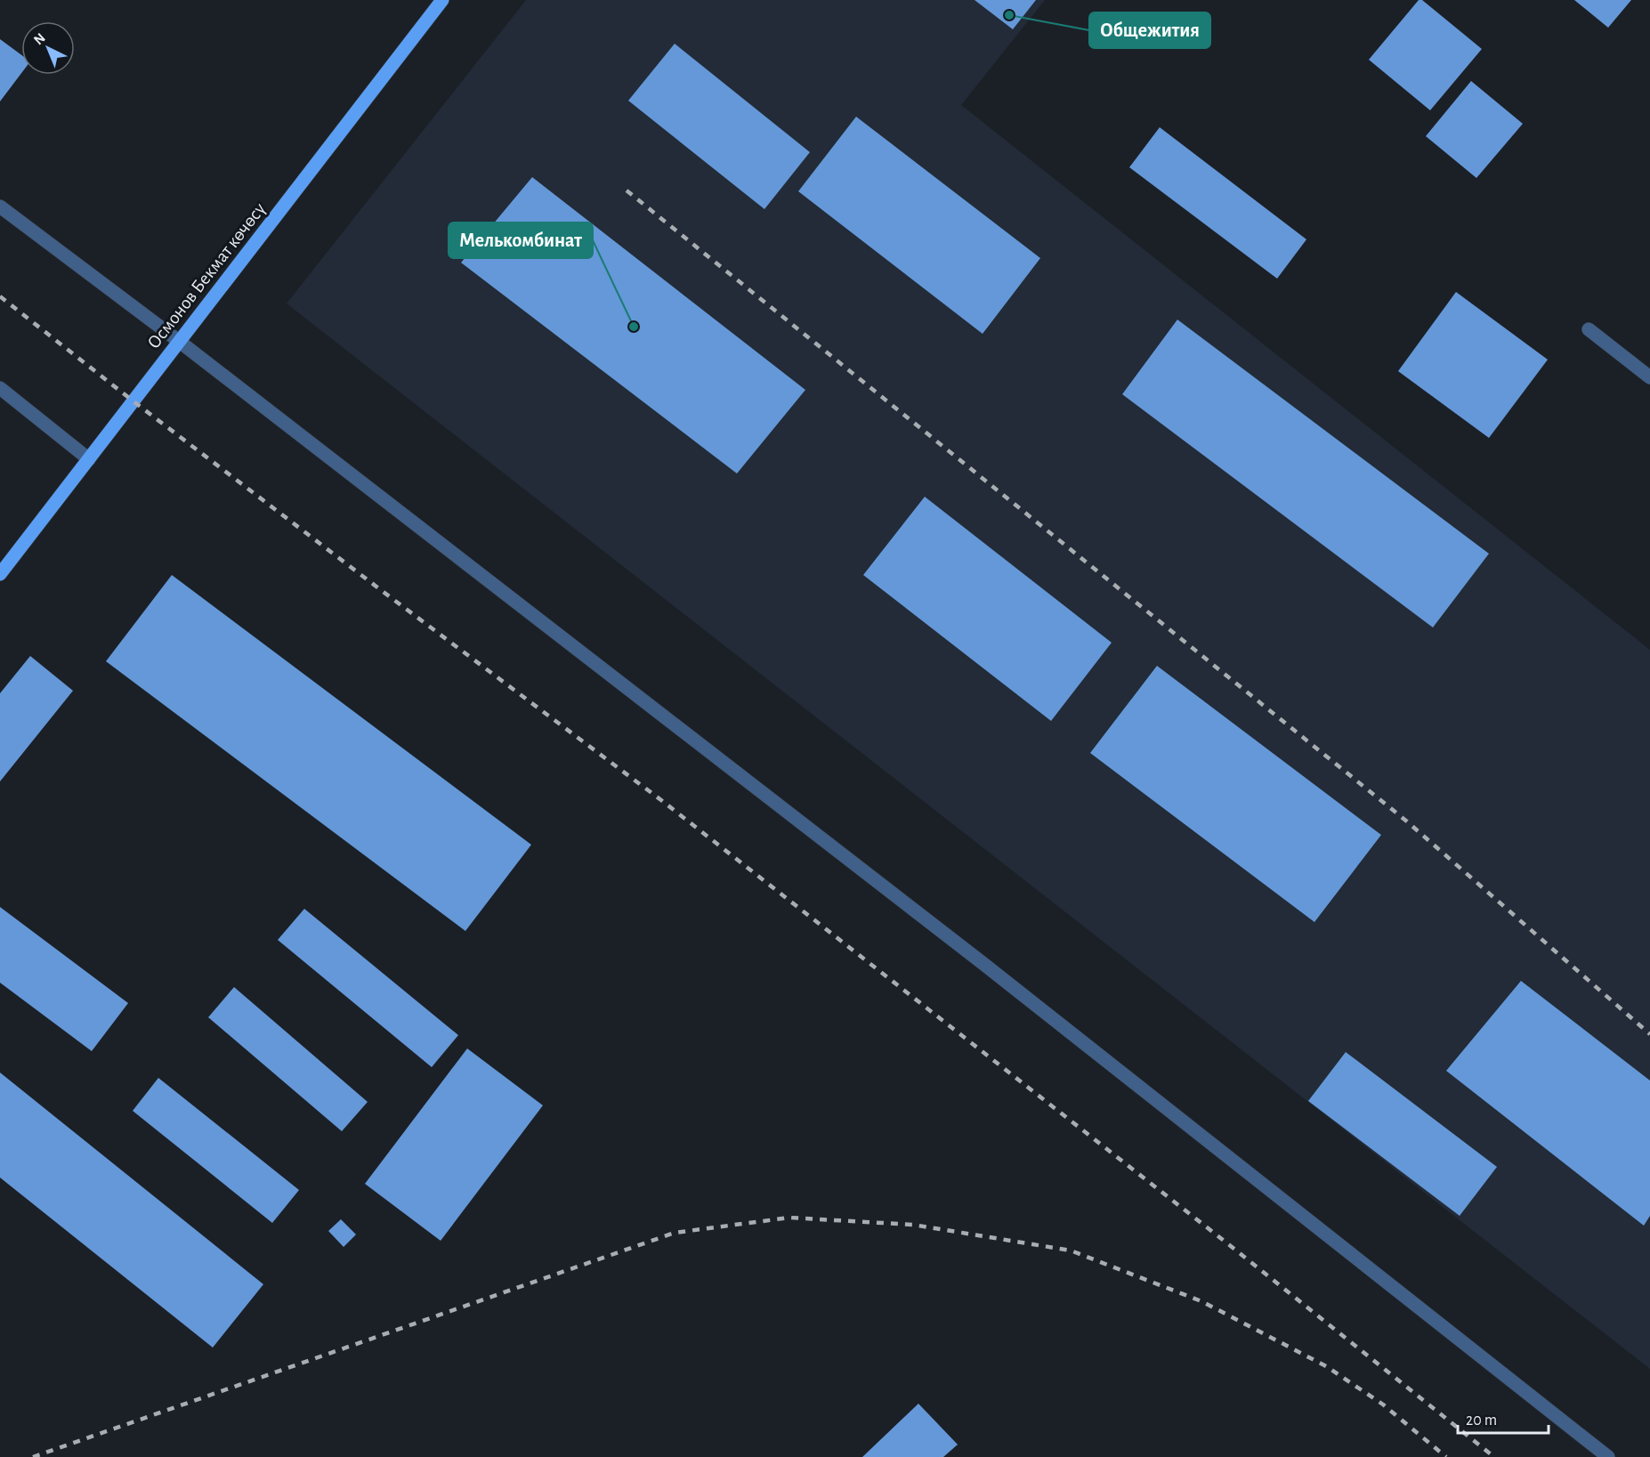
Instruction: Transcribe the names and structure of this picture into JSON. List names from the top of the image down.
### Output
{
  "streets": {
    "main road": ["Осмонов Бекмат көчөсү"]
  },
  "places": ["Общежития", "Мелькомбинат"],
  "scale_bar": "20 m",
  "north": "top left"
}
